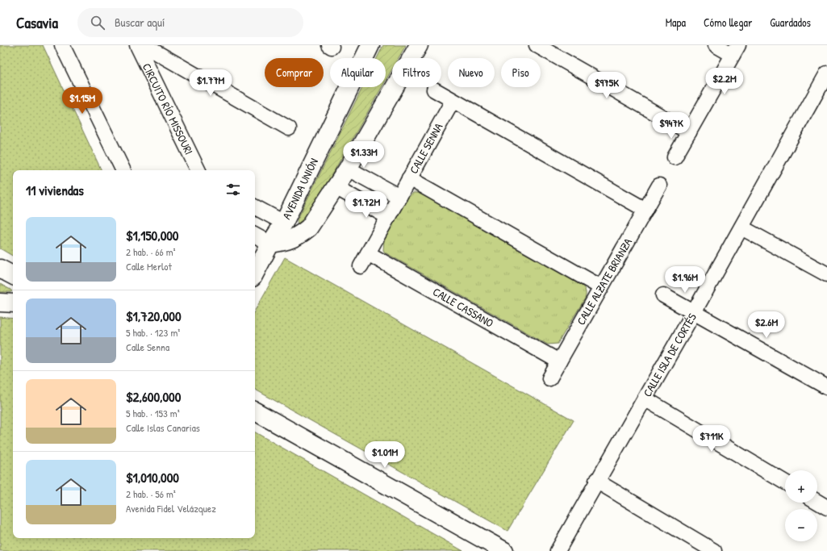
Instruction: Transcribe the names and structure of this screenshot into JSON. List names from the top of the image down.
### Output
{
  "streets": {
    "street": [
      "CIRCUITO RÍO MISSOURI",
      "CALLE SENNA",
      "AVENIDA UNIÓN",
      "CALLE ALZATE BRIANZA",
      "CALLE CASSANO",
      "CALLE ISLA DE CORTÉS"
    ]
  },
  "crossings": [
    ["CALLE SENNA", "CALLE CASSANO"],
    ["CALLE ALZATE BRIANZA", "CALLE CASSANO"]
  ],
  "page": {
    "header": "Casavia",
    "search": "Buscar aquí",
    "nav": ["Mapa", "Cómo llegar", "Guardados"],
    "chip": [
      "Comprar",
      "Alquilar",
      "Filtros",
      "Nuevo",
      "Piso"
    ],
    "price": [
      "$2.2M",
      "$1.77M",
      "$975K",
      "$1.15M",
      "$947K",
      "$1.33M",
      "$1.72M",
      "$1.96M",
      "$2.6M",
      "$711K",
      "$1.01M"
    ],
    "heading": "11 viviendas",
    "list": [
      {
        "name": "$1,150,000",
        "note": "2 hab. · 66 m² · Calle Merlot"
      },
      {
        "name": "$1,720,000",
        "note": "5 hab. · 123 m² · Calle Senna"
      },
      {
        "name": "$2,600,000",
        "note": "5 hab. · 153 m² · Calle Islas Canarias"
      },
      {
        "name": "$1,010,000",
        "note": "2 hab. · 56 m² · Avenida Fidel Velázquez"
      }
    ],
    "map_buttons": ["+", "−"]
  }
}
